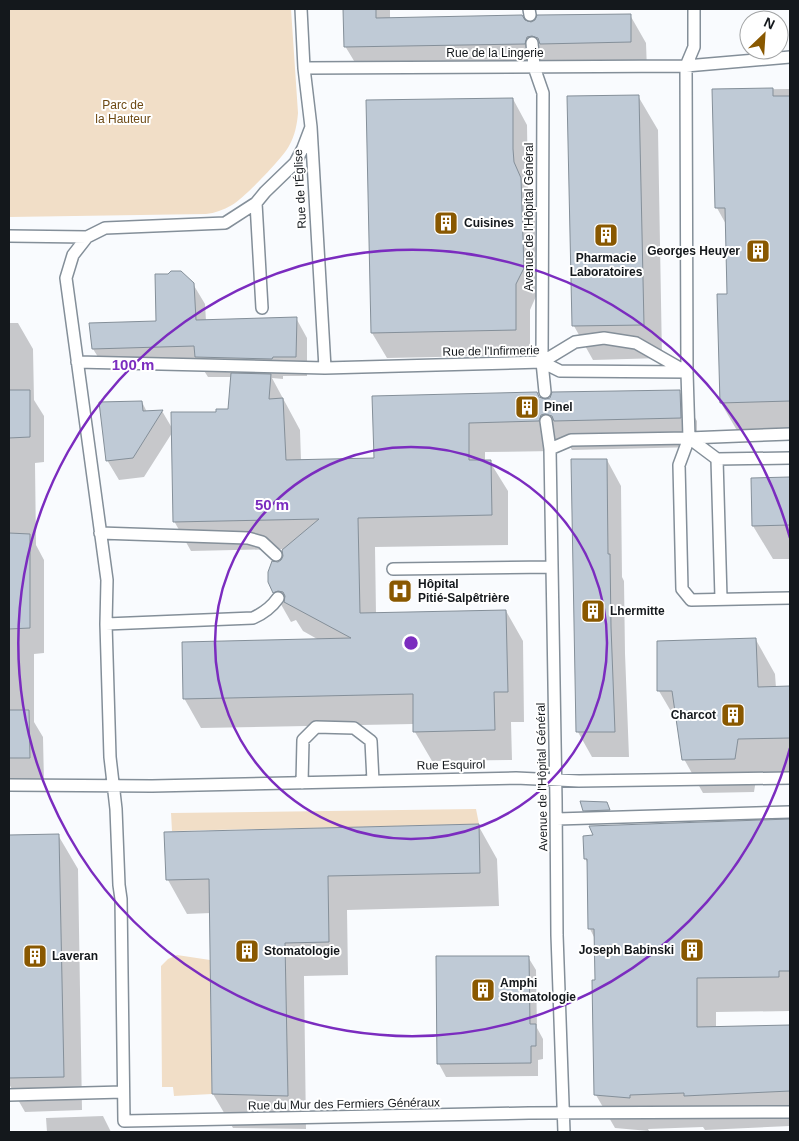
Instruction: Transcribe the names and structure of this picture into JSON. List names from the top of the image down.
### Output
{
  "streets": {
    "lane": [
      "Rue de la Lingerie",
      "Rue de l'Église",
      "Avenue de l'Hôpital Général",
      "Rue de l'Infirmerie",
      "Rue Esquirol",
      "Rue du Mur des Fermiers Généraux"
    ]
  },
  "crossings": [
    ["Rue de la Lingerie", "Rue de l'Église"],
    ["Rue de la Lingerie", "Avenue de l'Hôpital Général"],
    ["Rue de l'Église", "Rue de l'Infirmerie"],
    ["Avenue de l'Hôpital Général", "Rue de l'Infirmerie"],
    ["Avenue de l'Hôpital Général", "Rue Esquirol"],
    ["Avenue de l'Hôpital Général", "Rue du Mur des Fermiers Généraux"]
  ],
  "parks": ["Parc de la Hauteur"],
  "places": {
    "building": [
      "Cuisines",
      "Pharmacie Laboratoires",
      "Georges Heuyer",
      "Pinel",
      "Lhermitte",
      "Charcot",
      "Joseph Babinski",
      "Stomatologie",
      "Laveran",
      "Amphi Stomatologie"
    ],
    "hospital": ["Hôpital Pitié-Salpêtrière"]
  },
  "north": "top right",
  "rings": ["100 m", "50 m"]
}
